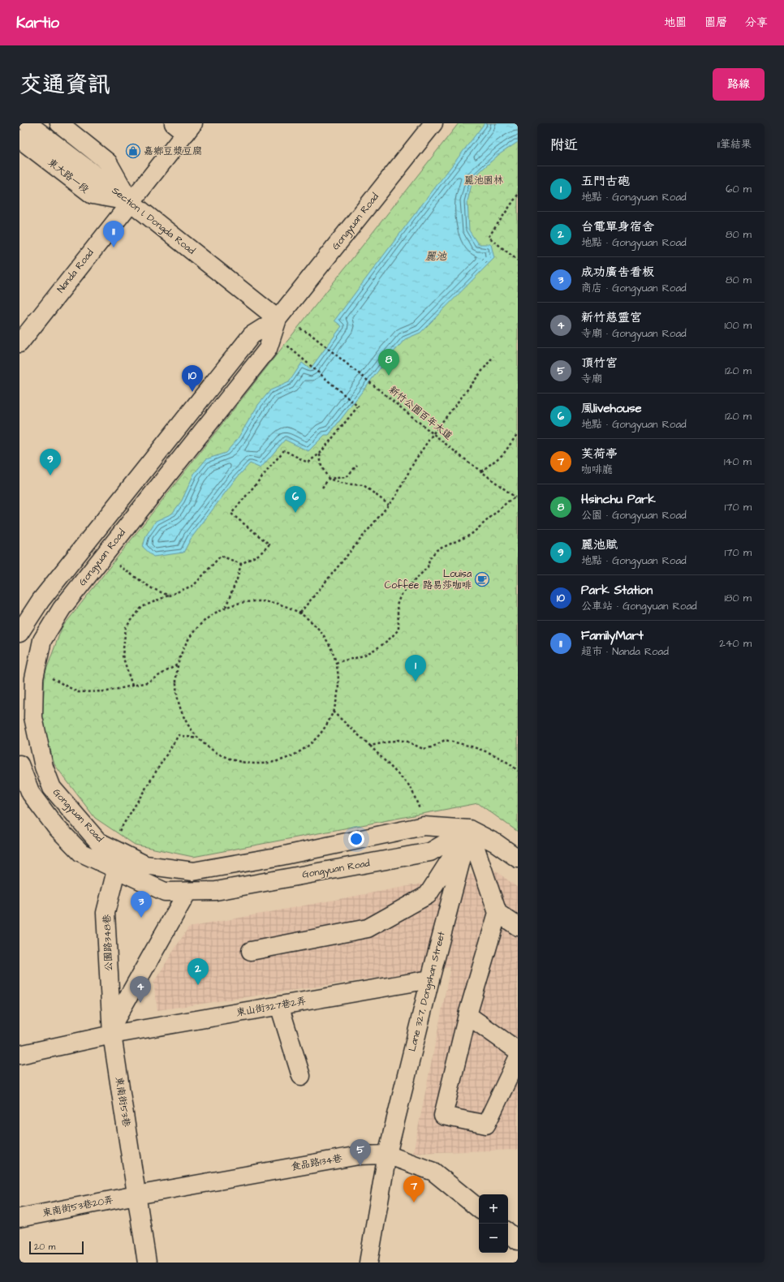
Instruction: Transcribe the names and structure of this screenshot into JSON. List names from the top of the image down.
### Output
{
  "streets": {
    "street": [
      "東大路一段",
      "Section 1, Dongda Road",
      "Gongyuan Road",
      "Nanda Road",
      "公園路348巷",
      "Lane 327, Dongshan Street",
      "東山街327巷2弄",
      "東南街53巷",
      "食品路134巷",
      "東南街53巷20弄"
    ],
    "path": ["新竹公園百年大道"]
  },
  "crossings": [
    ["東大路一段", "Section 1, Dongda Road"],
    ["東大路一段", "Nanda Road"],
    ["Section 1, Dongda Road", "Gongyuan Road"],
    ["Section 1, Dongda Road", "Nanda Road"],
    ["Gongyuan Road", "公園路348巷"],
    ["Gongyuan Road", "Lane 327, Dongshan Street"],
    ["公園路348巷", "東山街327巷2弄"],
    ["公園路348巷", "東南街53巷"],
    ["Lane 327, Dongshan Street", "東山街327巷2弄"],
    ["Lane 327, Dongshan Street", "食品路134巷"],
    ["東山街327巷2弄", "東南街53巷"],
    ["東南街53巷", "食品路134巷"],
    ["東南街53巷", "東南街53巷20弄"],
    ["食品路134巷", "東南街53巷20弄"]
  ],
  "water": ["麗池"],
  "parks": ["麗池園林"],
  "places": {
    "shop": ["嘉鄉豆漿豆腐"],
    "cafe": ["Louisa Coffee 路易莎咖啡"]
  },
  "scale_bar": "20 m",
  "page": {
    "header": "Kartio",
    "nav": ["地圖", "圖層", "分享"],
    "title": "交通資訊",
    "buttons": "路線",
    "heading": ["附近", "11筆結果"],
    "list": [
      {
        "mark": "1",
        "name": "五門古砲",
        "note": "地點 · Gongyuan Road",
        "value": "60 m"
      },
      {
        "mark": "2",
        "name": "台電單身宿舍",
        "note": "地點 · Gongyuan Road",
        "value": "80 m"
      },
      {
        "mark": "3",
        "name": "成功廣告看板",
        "note": "商店 · Gongyuan Road",
        "value": "80 m"
      },
      {
        "mark": "4",
        "name": "新竹慈靈宮",
        "note": "寺廟 · Gongyuan Road",
        "value": "100 m"
      },
      {
        "mark": "5",
        "name": "頂竹宮",
        "note": "寺廟",
        "value": "120 m"
      },
      {
        "mark": "6",
        "name": "風livehouse",
        "note": "地點 · Gongyuan Road",
        "value": "120 m"
      },
      {
        "mark": "7",
        "name": "芙荷亭",
        "note": "咖啡廳",
        "value": "140 m"
      },
      {
        "mark": "8",
        "name": "Hsinchu Park",
        "note": "公園 · Gongyuan Road",
        "value": "170 m"
      },
      {
        "mark": "9",
        "name": "麗池賦",
        "note": "地點 · Gongyuan Road",
        "value": "170 m"
      },
      {
        "mark": "10",
        "name": "Park Station",
        "note": "公車站 · Gongyuan Road",
        "value": "180 m"
      },
      {
        "mark": "11",
        "name": "FamilyMart",
        "note": "超市 · Nanda Road",
        "value": "240 m"
      }
    ],
    "pins": [
      "11",
      "8",
      "10",
      "9",
      "6",
      "1",
      "3",
      "2",
      "4",
      "5",
      "7"
    ],
    "map_buttons": ["+", "−"],
    "scale": "20 m"
  }
}
